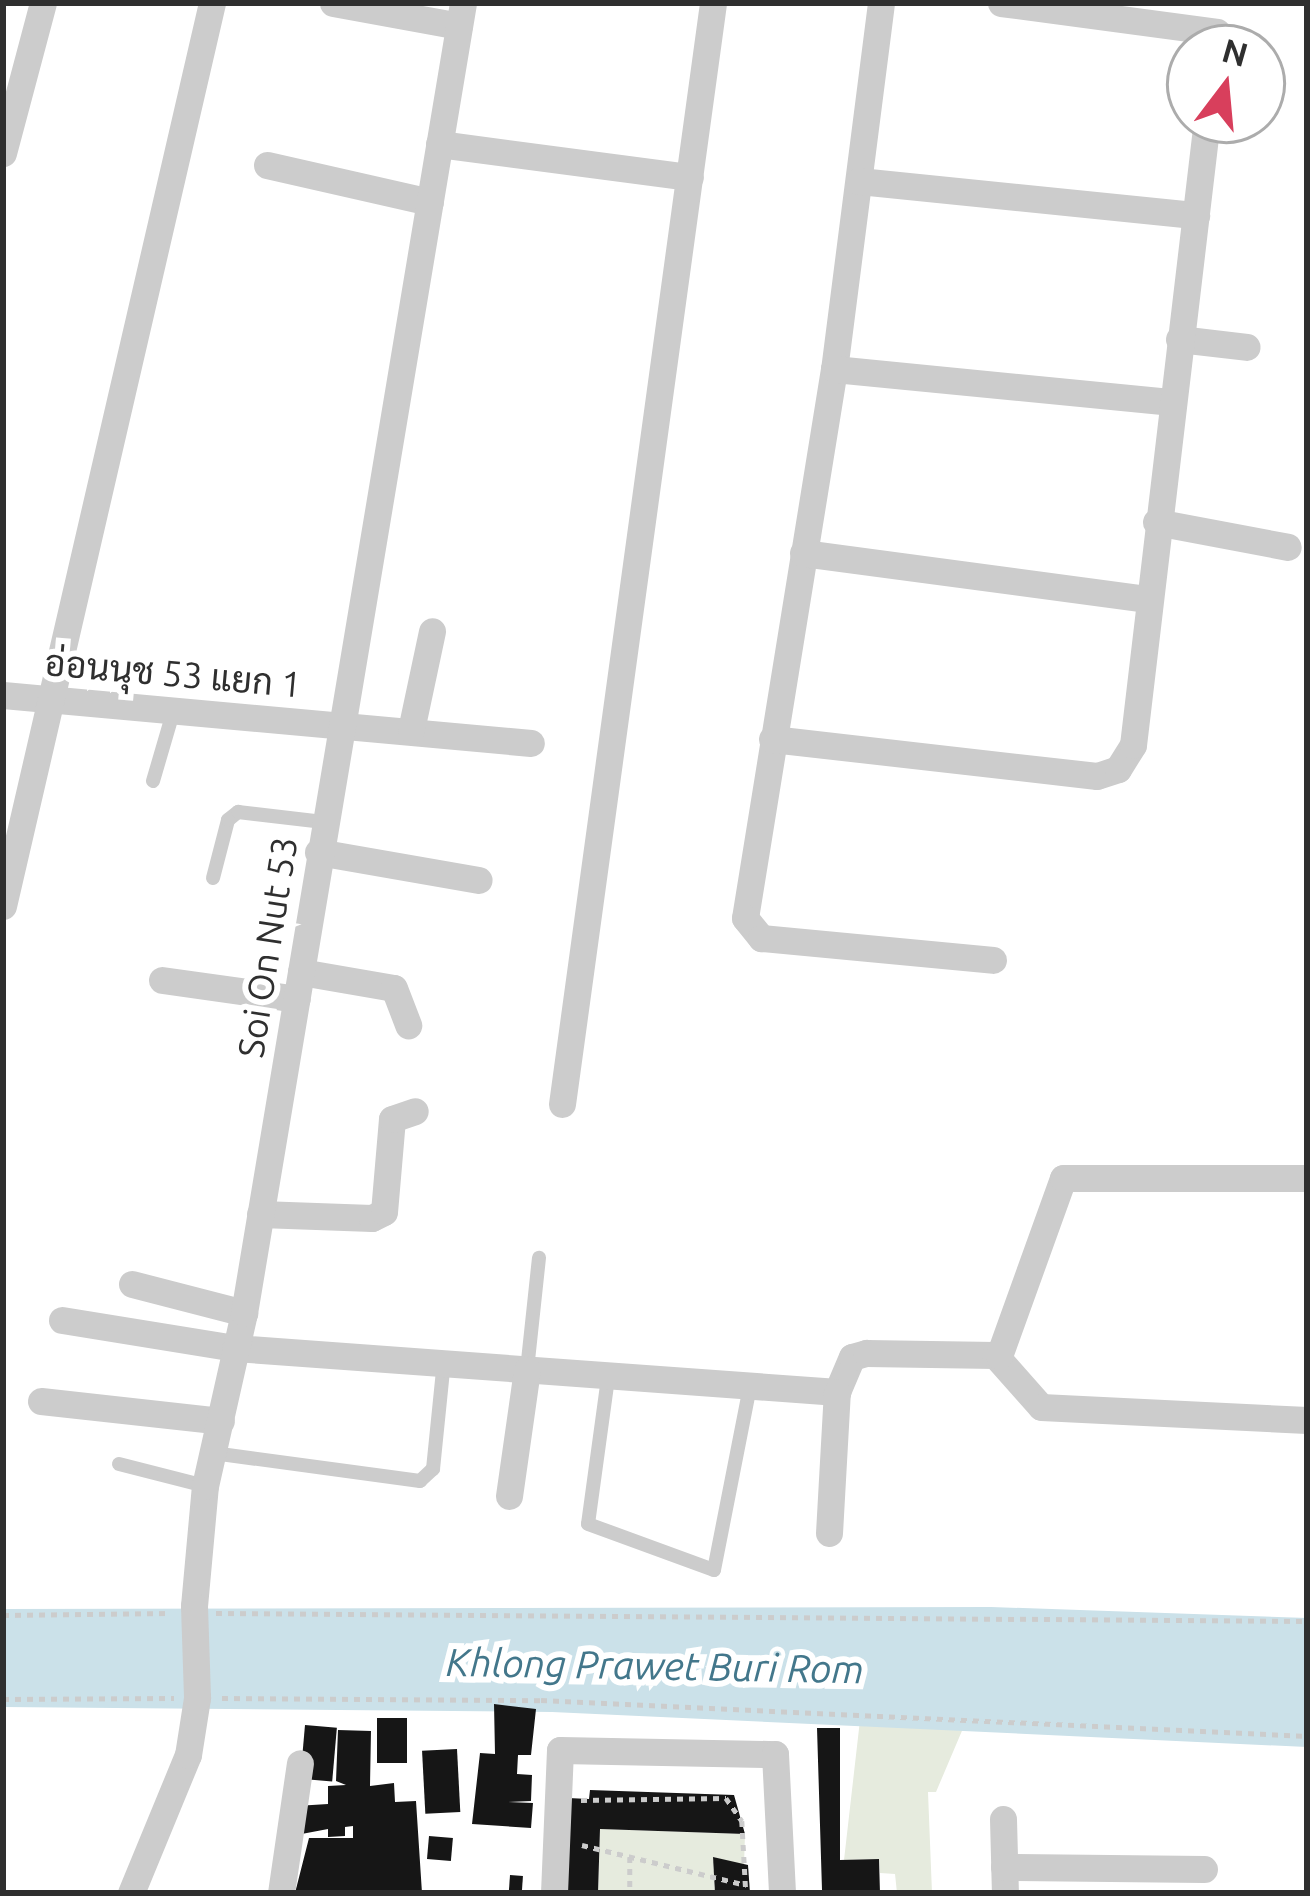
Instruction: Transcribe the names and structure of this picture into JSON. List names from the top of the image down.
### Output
{
  "streets": {
    "street": ["อ่อนนุช 53 แยก 1", "Soi On Nut 53"]
  },
  "crossings": [
    ["อ่อนนุช 53 แยก 1", "Soi On Nut 53"]
  ],
  "water": ["Khlong Prawet Buri Rom"],
  "north": "top"
}
